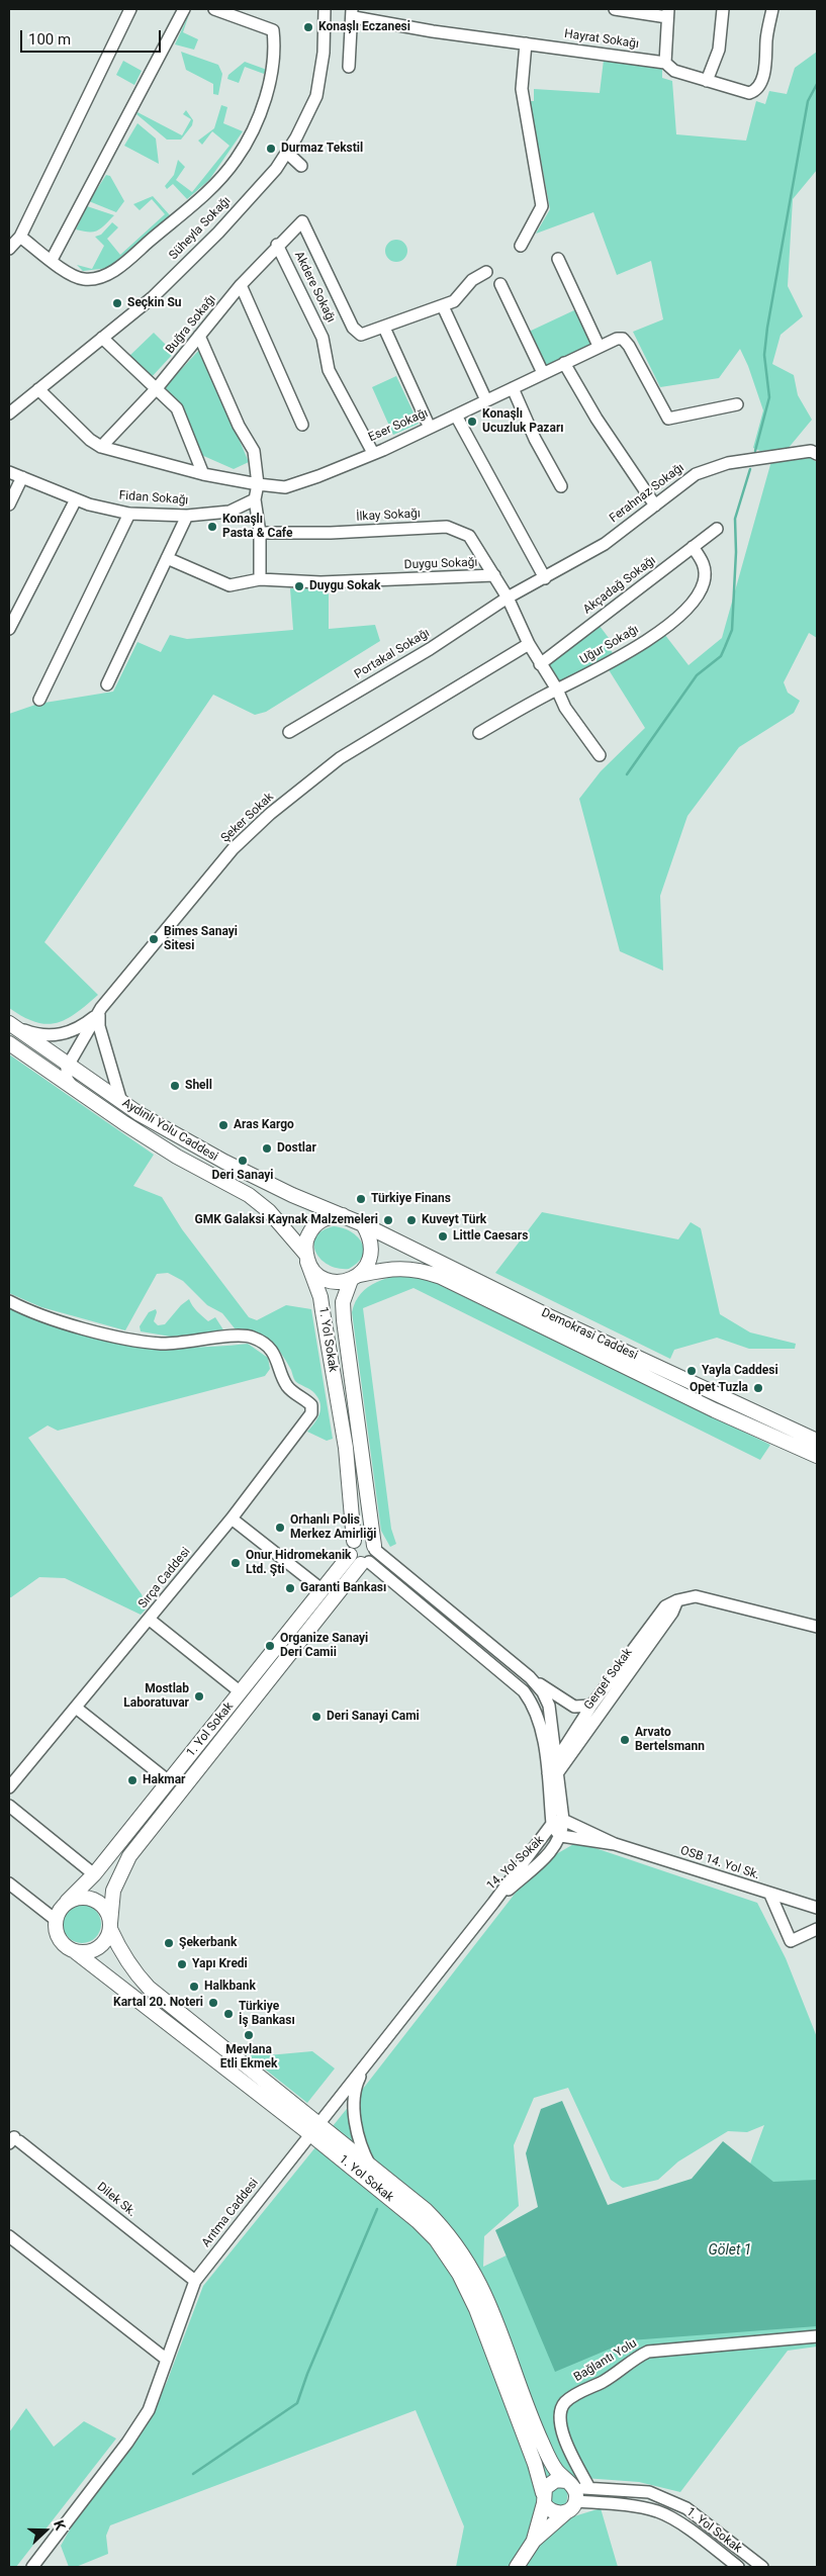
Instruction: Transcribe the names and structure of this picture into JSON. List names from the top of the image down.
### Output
{
  "streets": {
    "main road": ["Aydınlı Yolu Caddesi", "Demokrasi Caddesi", "1. Yol Sokak"],
    "street": [
      "Hayrat Sokağı",
      "Süheyla Sokağı",
      "Akdere Sokağı",
      "Buğra Sokağı",
      "Eser Sokağı",
      "Ferahnaz Sokağı",
      "Fidan Sokağı",
      "İlkay Sokağı",
      "Duygu Sokağı",
      "Akçadağ Sokağı",
      "Uğur Sokağı",
      "Portakal Sokağı",
      "Şeker Sokak",
      "Sırça Caddesi",
      "Gergef Sokak",
      "14. Yol Sokak",
      "OSB 14. Yol Sk.",
      "Dilek Sk.",
      "Arıtma Caddesi",
      "Bağlantı Yolu"
    ]
  },
  "crossings": [
    ["Süheyla Sokağı", "Eser Sokağı"],
    ["Akdere Sokağı", "Buğra Sokağı"],
    ["Akdere Sokağı", "Eser Sokağı"],
    ["Buğra Sokağı", "Eser Sokağı"],
    ["Ferahnaz Sokağı", "Duygu Sokağı"],
    ["Ferahnaz Sokağı", "Portakal Sokağı"],
    ["İlkay Sokağı", "Duygu Sokağı"],
    ["Duygu Sokağı", "Akçadağ Sokağı"],
    ["Duygu Sokağı", "Uğur Sokağı"],
    ["Duygu Sokağı", "Portakal Sokağı"],
    ["Duygu Sokağı", "Şeker Sokak"],
    ["Akçadağ Sokağı", "Uğur Sokağı"],
    ["Şeker Sokak", "Aydınlı Yolu Caddesi"],
    ["Aydınlı Yolu Caddesi", "Demokrasi Caddesi"],
    ["Aydınlı Yolu Caddesi", "1. Yol Sokak"],
    ["Demokrasi Caddesi", "1. Yol Sokak"],
    ["1. Yol Sokak", "14. Yol Sokak"],
    ["1. Yol Sokak", "Arıtma Caddesi"],
    ["1. Yol Sokak", "Bağlantı Yolu"],
    ["Gergef Sokak", "14. Yol Sokak"],
    ["14. Yol Sokak", "Arıtma Caddesi"],
    ["Dilek Sk.", "Arıtma Caddesi"]
  ],
  "water": ["Gölet 1"],
  "places": [
    "Konaşlı Eczanesi",
    "Durmaz Tekstil",
    "Seçkin Su",
    "Konaşlı Ucuzluk Pazarı",
    "Konaşlı Pasta & Cafe",
    "Duygu Sokak",
    "Bimes Sanayi Sitesi",
    "Shell",
    "Aras Kargo",
    "Dostlar",
    "Deri Sanayi",
    "Türkiye Finans",
    "GMK Galaksi Kaynak Malzemeleri",
    "Kuveyt Türk",
    "Little Caesars",
    "Yayla Caddesi",
    "Opet Tuzla",
    "Orhanlı Polis Merkez Amirliği",
    "Onur Hidromekanik Ltd. Şti",
    "Garanti Bankası",
    "Organize Sanayi Deri Camii",
    "Mostlab Laboratuvar",
    "Deri Sanayi Cami",
    "Arvato Bertelsmann",
    "Hakmar",
    "Şekerbank",
    "Yapı Kredi",
    "Halkbank",
    "Kartal 20. Noteri",
    "Türkiye İş Bankası",
    "Mevlana Etli Ekmek"
  ],
  "scale_bar": "100 m",
  "north": "right"
}
